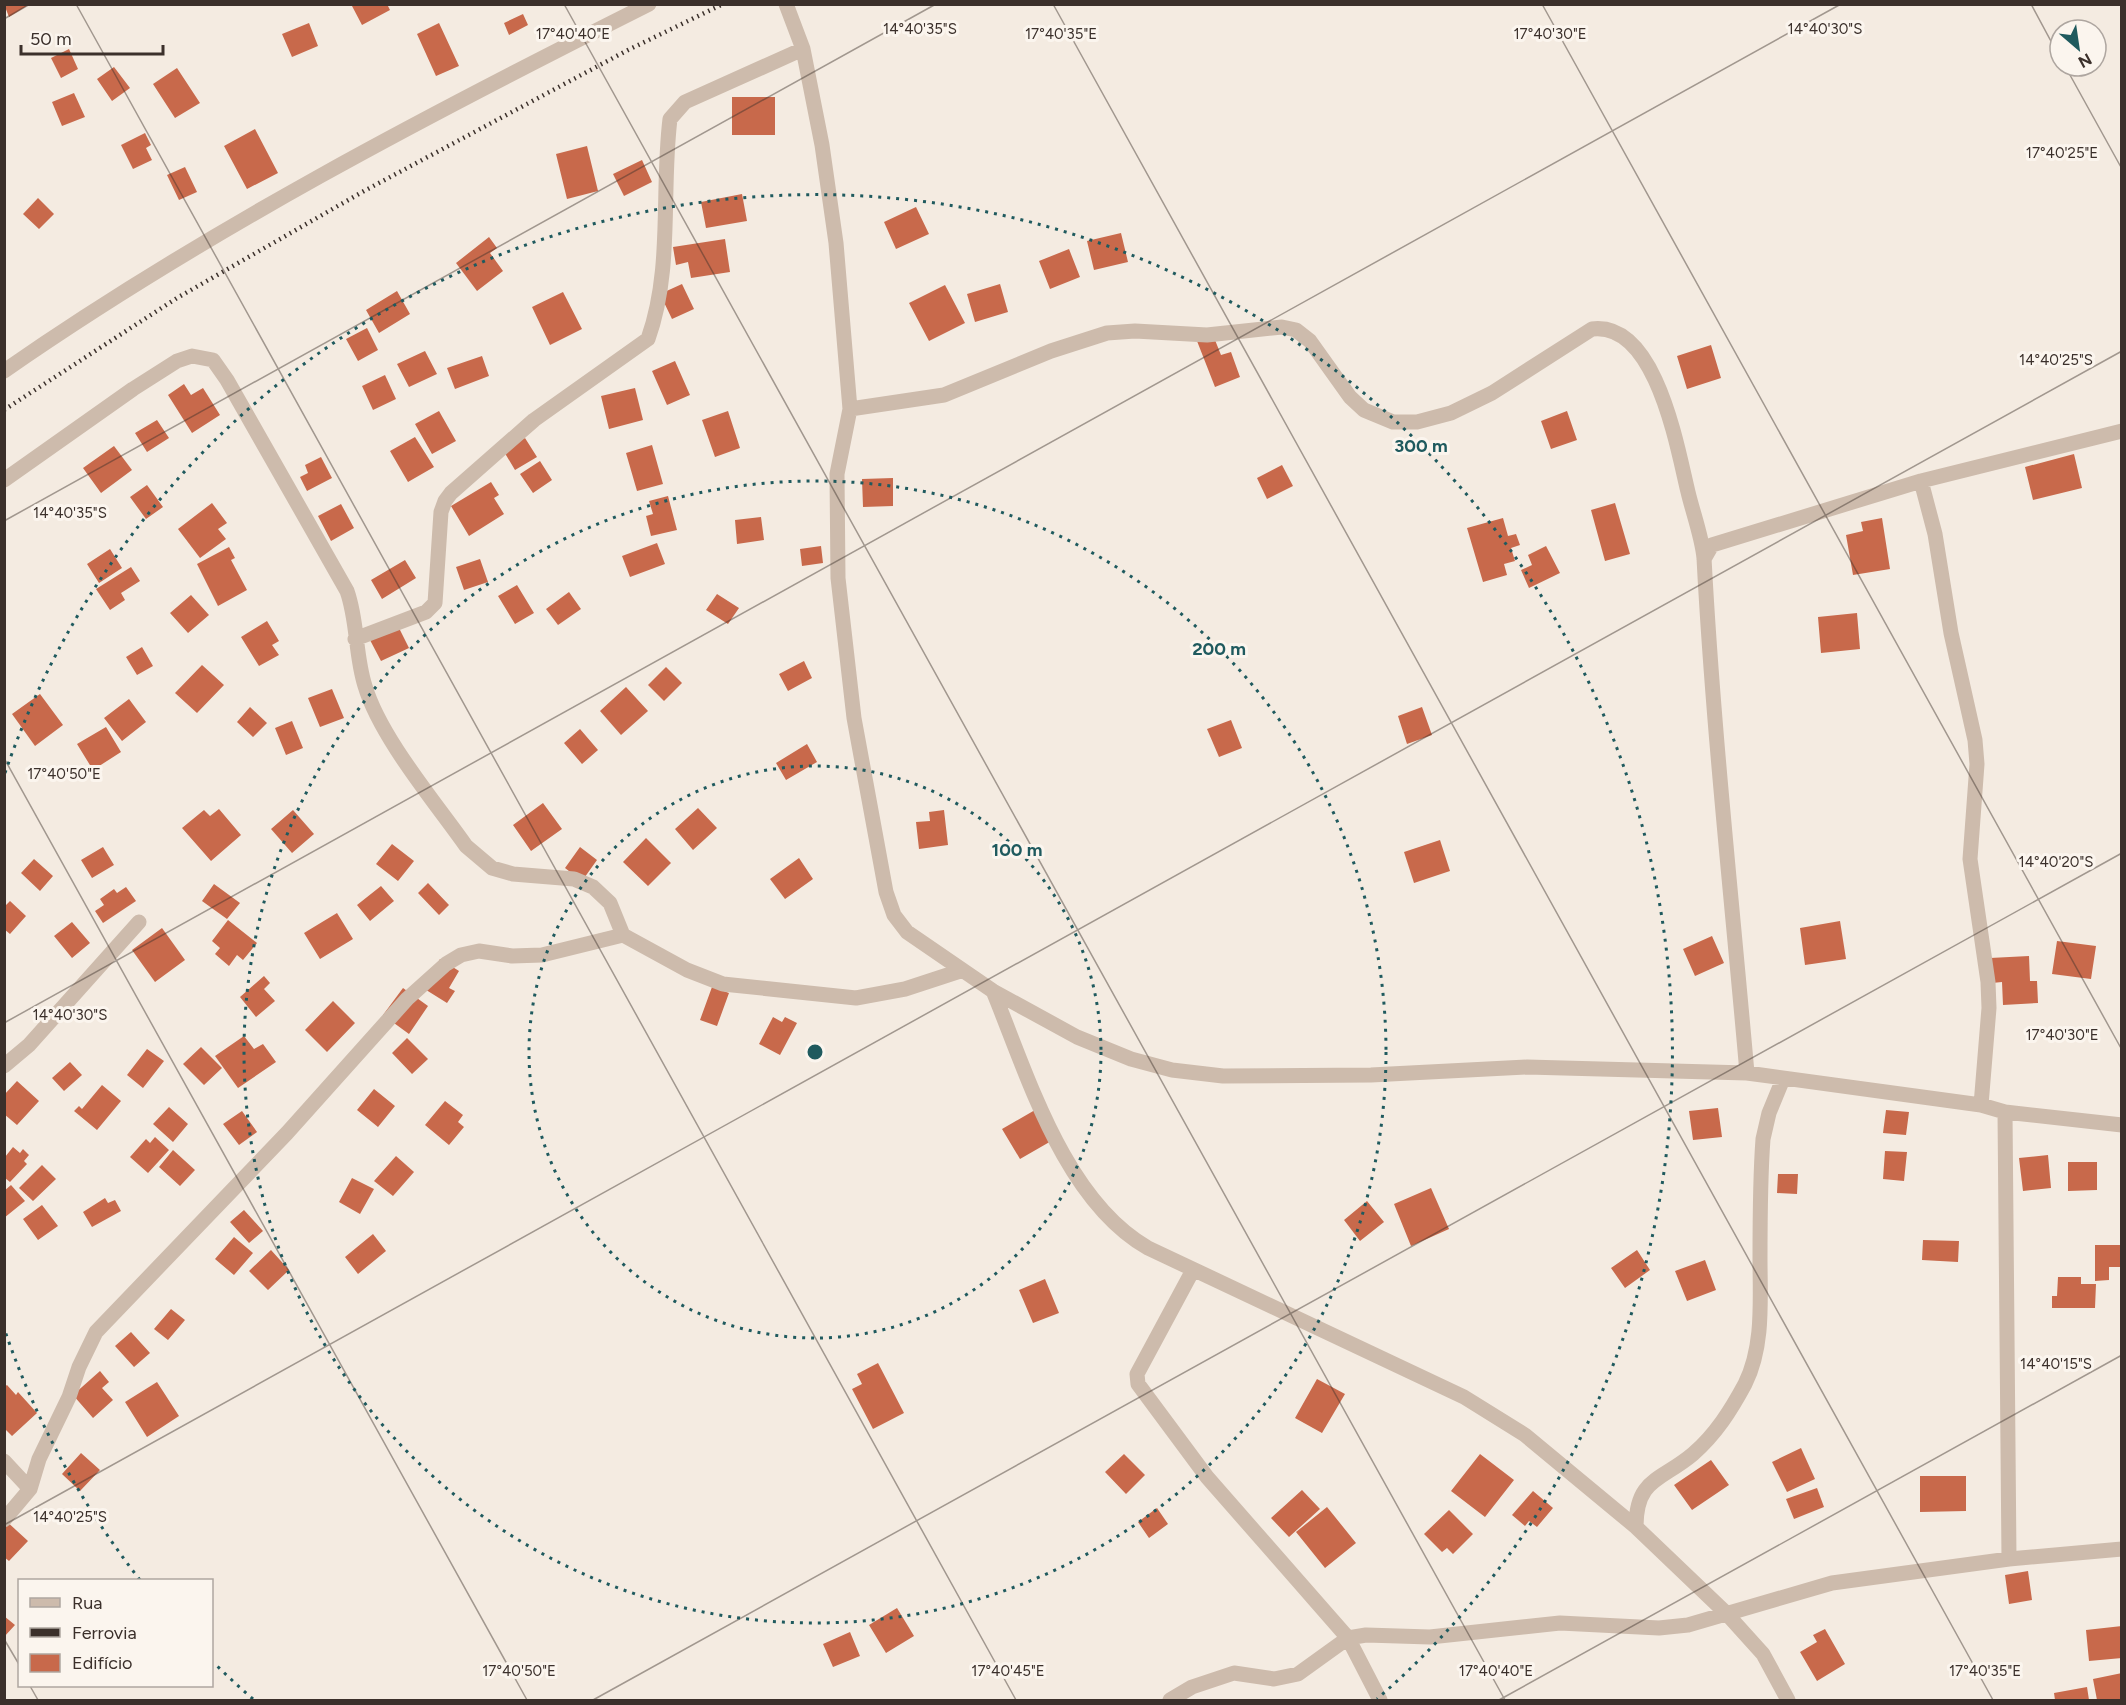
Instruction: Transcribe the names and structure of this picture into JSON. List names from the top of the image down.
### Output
{
  "legend": ["Rua", "Ferrovia", "Edifício"],
  "scale_bar": "50 m",
  "north": "bottom right",
  "coordinates": [
    "14°40'35\"S",
    "14°40'30\"S",
    "17°40'40\"E",
    "17°40'35\"E",
    "17°40'30\"E",
    "17°40'25\"E",
    "14°40'25\"S",
    "17°40'50\"E",
    "14°40'20\"S",
    "14°40'15\"S",
    "17°40'45\"E"
  ],
  "rings": ["300 m", "200 m", "100 m"]
}
